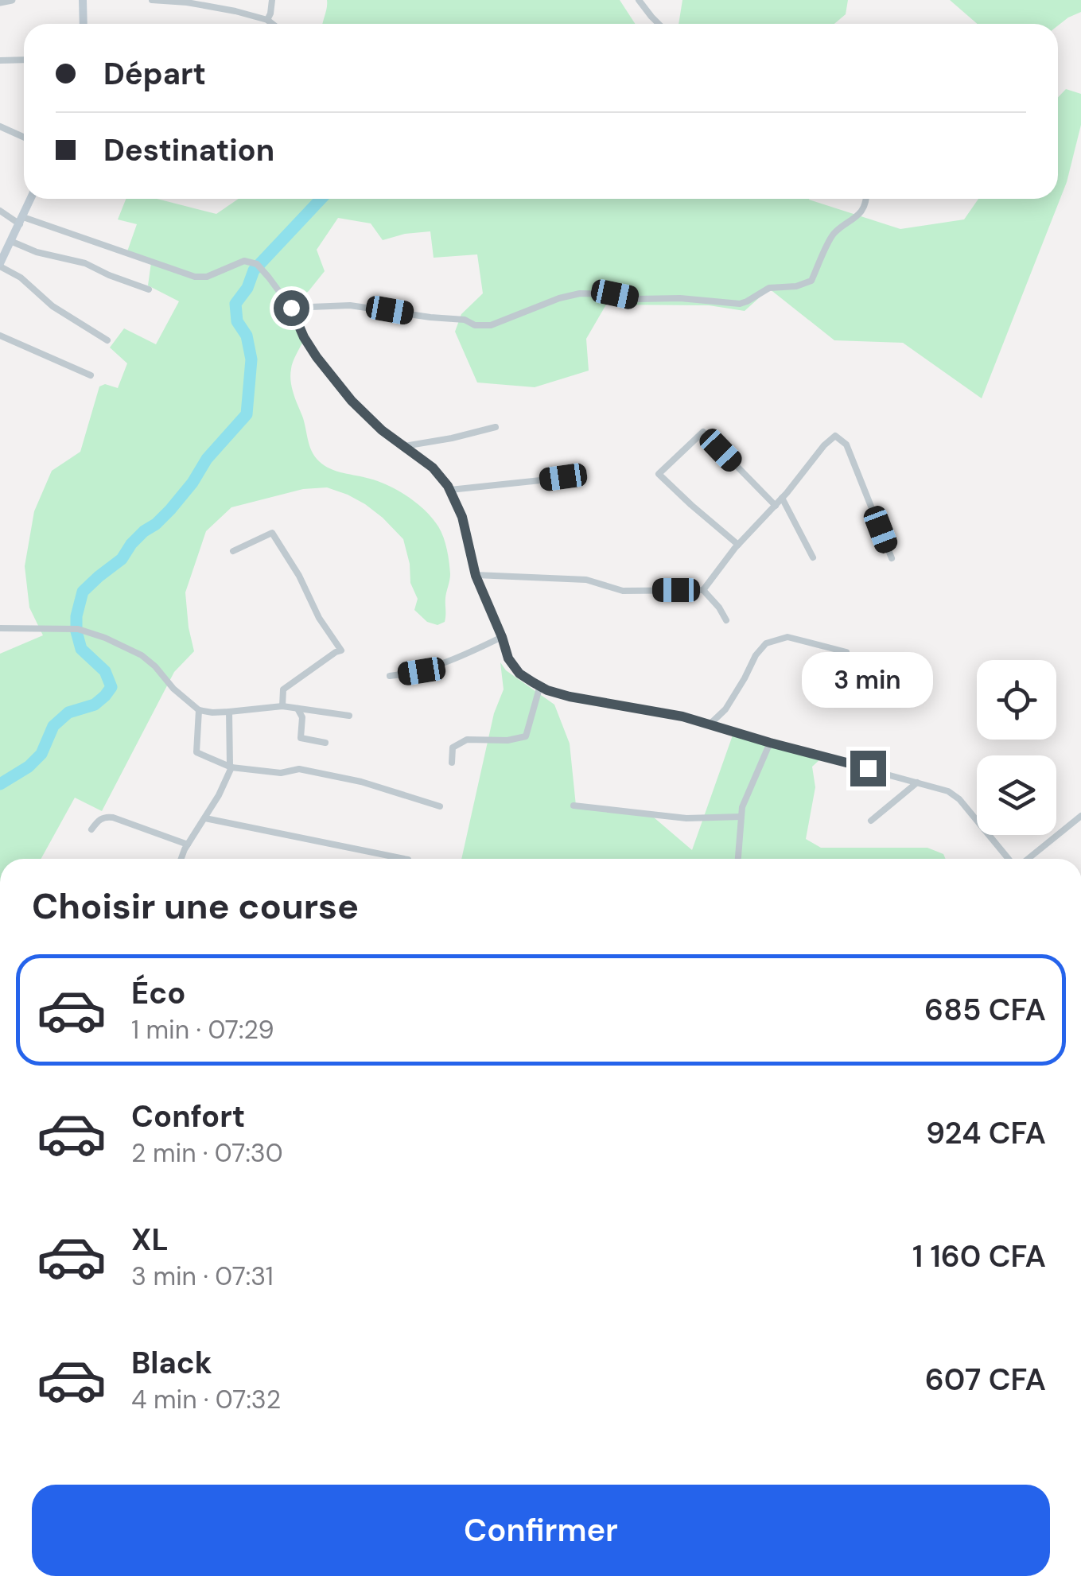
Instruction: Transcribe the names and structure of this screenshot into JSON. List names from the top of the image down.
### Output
{
  "page": {
    "banner": ["Départ", "Destination"],
    "bubble": "3 min",
    "heading": "Choisir une course",
    "list": [
      {
        "name": "Éco",
        "note": "1 min · 07:29",
        "value": "685 CFA"
      },
      {
        "name": "Confort",
        "note": "2 min · 07:30",
        "value": "924 CFA"
      },
      {
        "name": "XL",
        "note": "3 min · 07:31",
        "value": "1 160 CFA"
      },
      {
        "name": "Black",
        "note": "4 min · 07:32",
        "value": "607 CFA"
      }
    ],
    "buttons": "Confirmer"
  }
}
